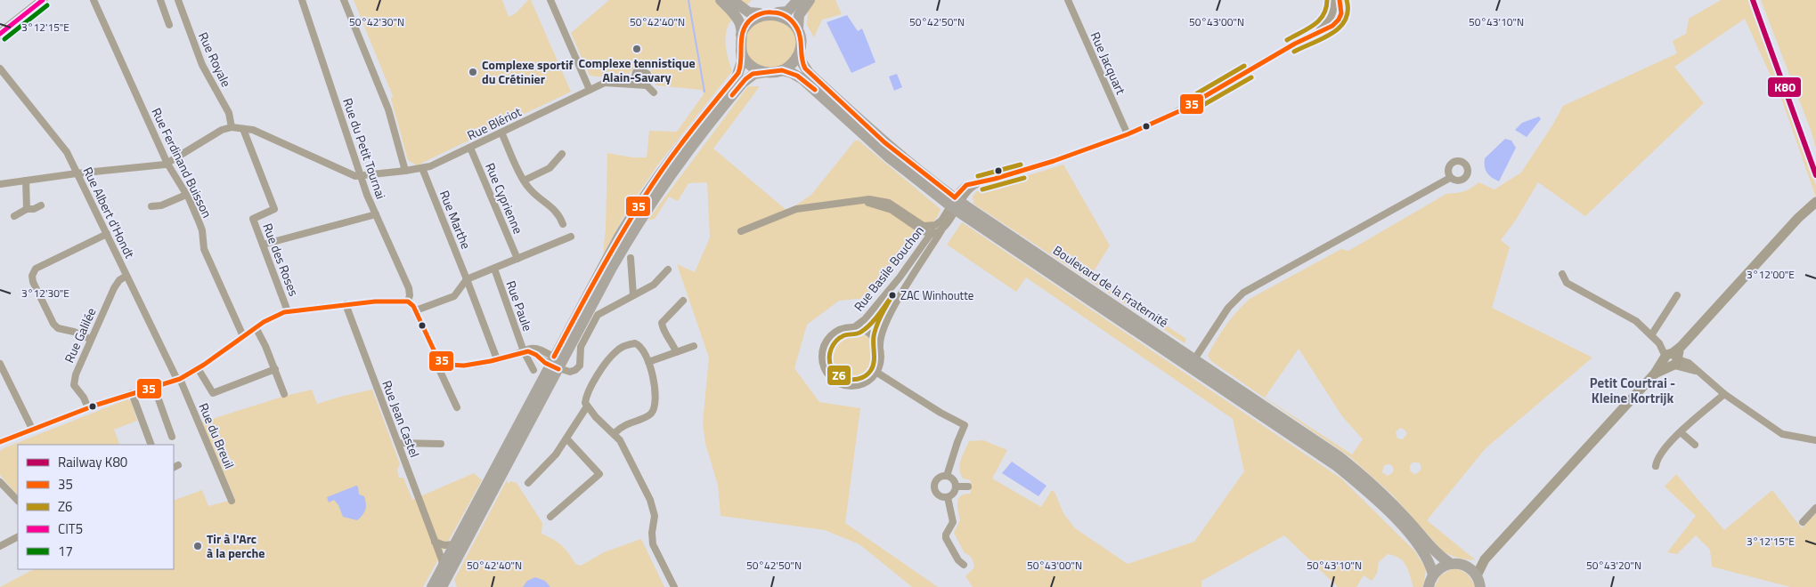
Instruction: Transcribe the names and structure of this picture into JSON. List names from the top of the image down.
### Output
{
  "streets": {
    "main road": ["Boulevard de la Fraternité"],
    "street": [
      "Rue Royale",
      "Rue Jacquart",
      "Rue Blériot",
      "Rue du Petit Tournai",
      "Rue Ferdinand Buisson",
      "Rue Cyprienne",
      "Rue Albert d'Hondt",
      "Rue Marthe",
      "Rue des Roses",
      "Rue Basile Bouchon",
      "Rue Paule",
      "Rue Galilée",
      "Rue Jean Castel",
      "Rue du Breuil"
    ]
  },
  "crossings": [
    ["Rue Blériot", "Rue du Petit Tournai"],
    ["Rue Blériot", "Rue Cyprienne"],
    ["Rue Blériot", "Rue Marthe"],
    ["Rue Albert d'Hondt", "Rue Galilée"],
    ["Rue Albert d'Hondt", "Rue du Breuil"]
  ],
  "districts": ["Petit Courtrai - Kleine Kortrijk"],
  "places": [
    "Complexe tennistique Alain-Savary",
    "Complexe sportif du Crétinier",
    "ZAC Winhoutte",
    "Tir à l'Arc à la perche"
  ],
  "lines": [
    "rail line K80",
    "transit line 35",
    "transit line Z6",
    "transit line CIT5",
    "transit line 17"
  ],
  "legend": [
    "Railway K80",
    "35",
    "Z6",
    "CIT5",
    "17"
  ],
  "coordinates": [
    "50°42'30\"N",
    "50°42'40\"N",
    "50°42'50\"N",
    "50°43'00\"N",
    "50°43'10\"N",
    "3°12'15\"E",
    "3°12'00\"E",
    "3°12'30\"E",
    "50°43'20\"N"
  ]
}
